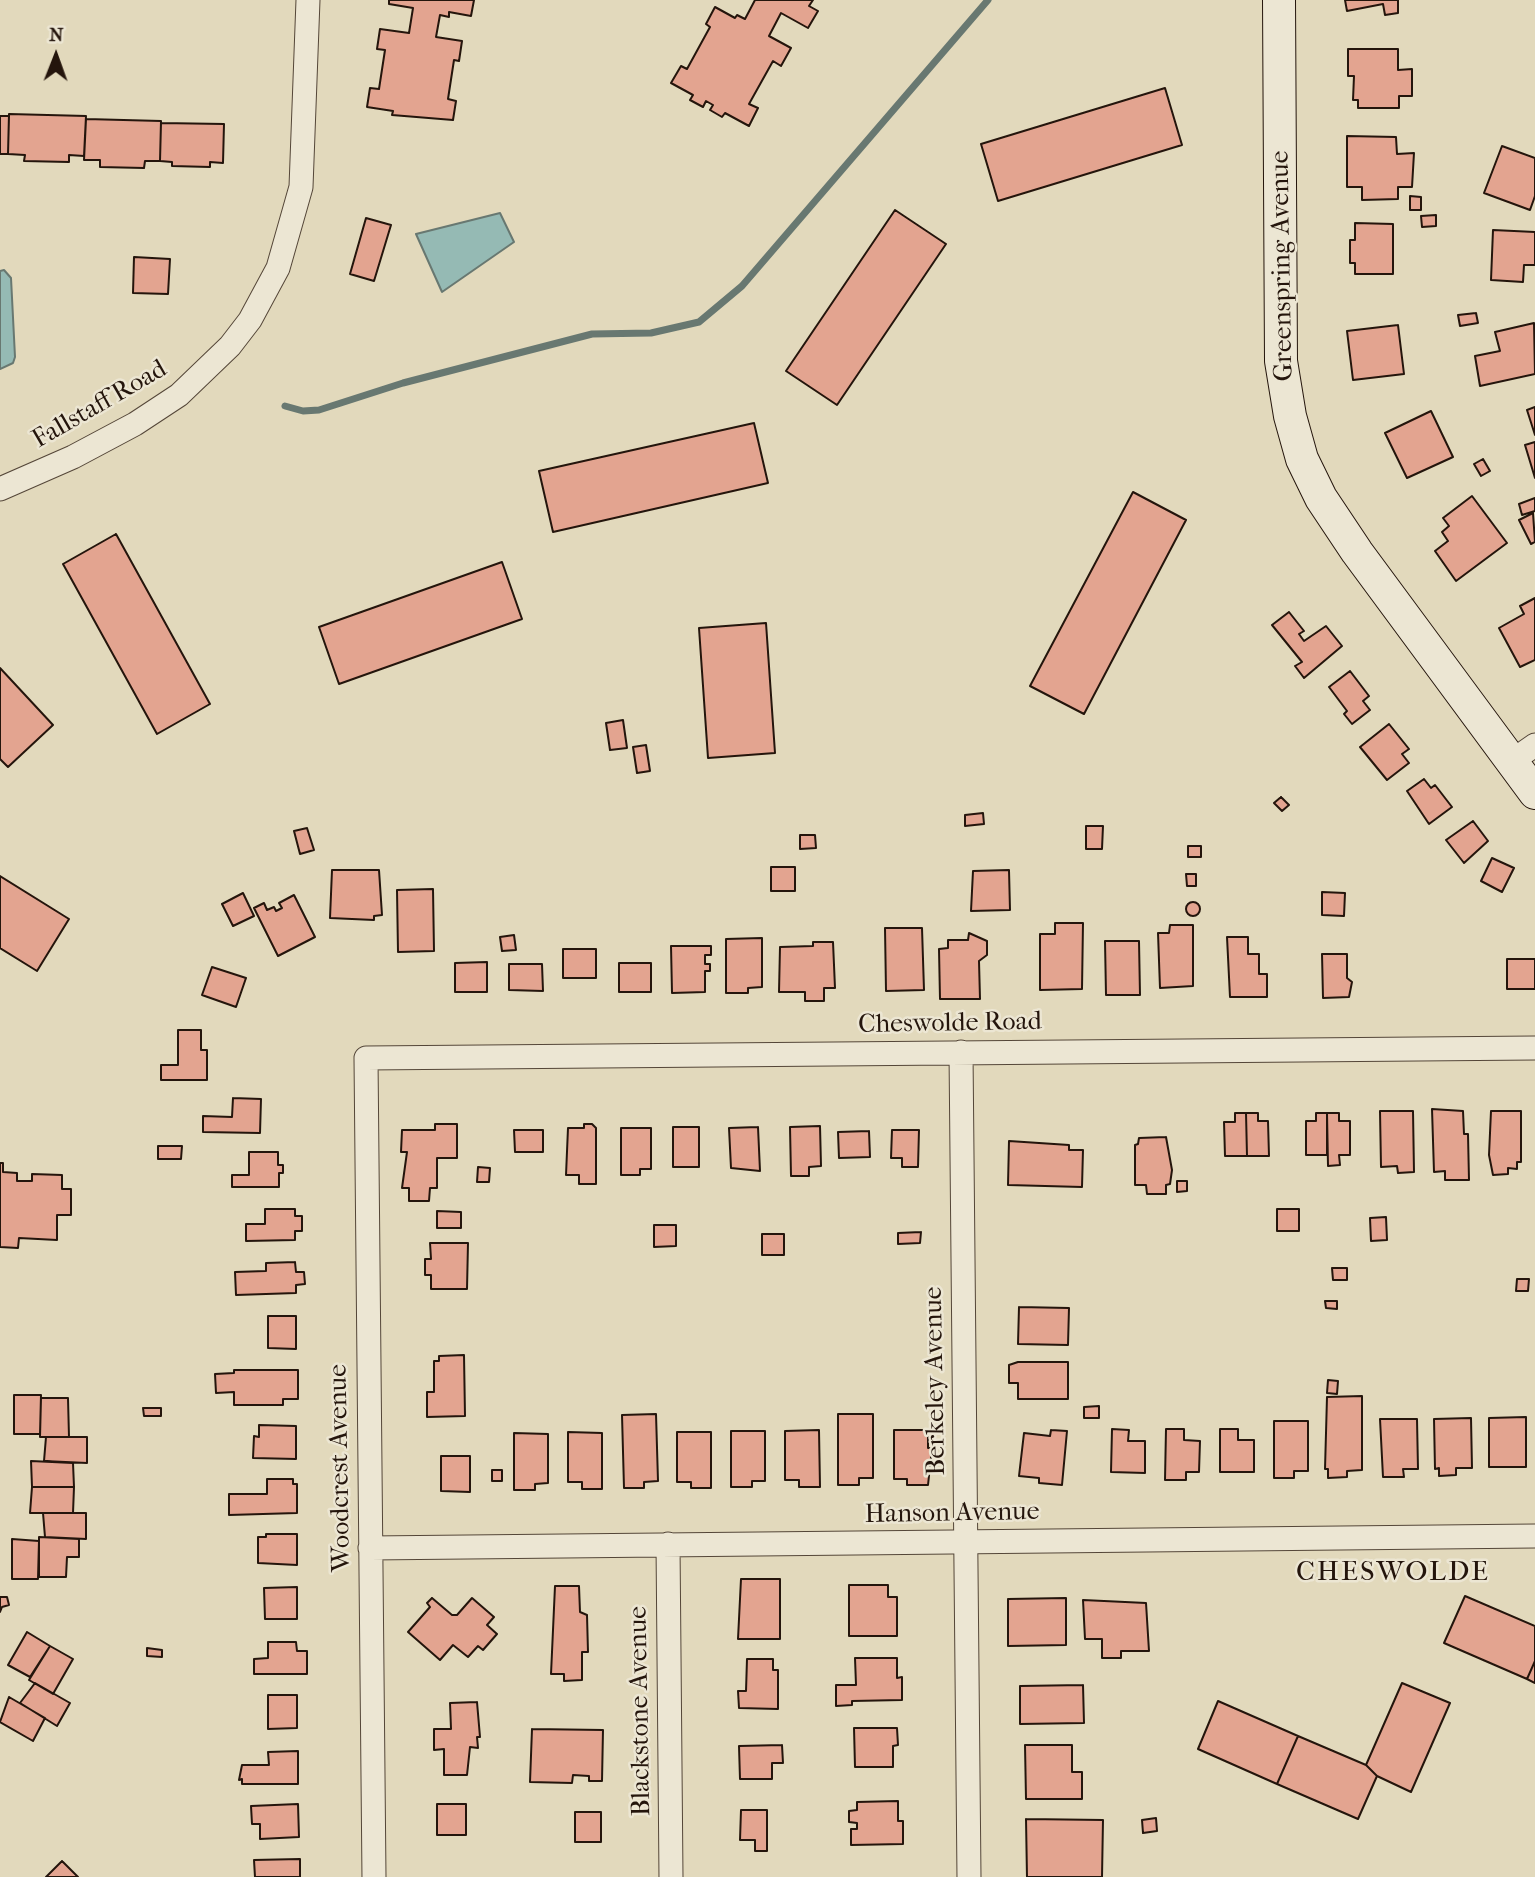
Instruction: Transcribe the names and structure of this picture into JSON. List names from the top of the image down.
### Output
{
  "streets": {
    "main road": ["Greenspring Avenue"],
    "street": [
      "Fallstaff Road",
      "Cheswolde Road",
      "Berkeley Avenue",
      "Woodcrest Avenue",
      "Hanson Avenue",
      "Blackstone Avenue"
    ]
  },
  "crossings": [
    ["Cheswolde Road", "Berkeley Avenue"],
    ["Cheswolde Road", "Woodcrest Avenue"],
    ["Berkeley Avenue", "Hanson Avenue"],
    ["Woodcrest Avenue", "Hanson Avenue"],
    ["Hanson Avenue", "Blackstone Avenue"]
  ],
  "districts": ["CHESWOLDE"],
  "north": "top"
}
